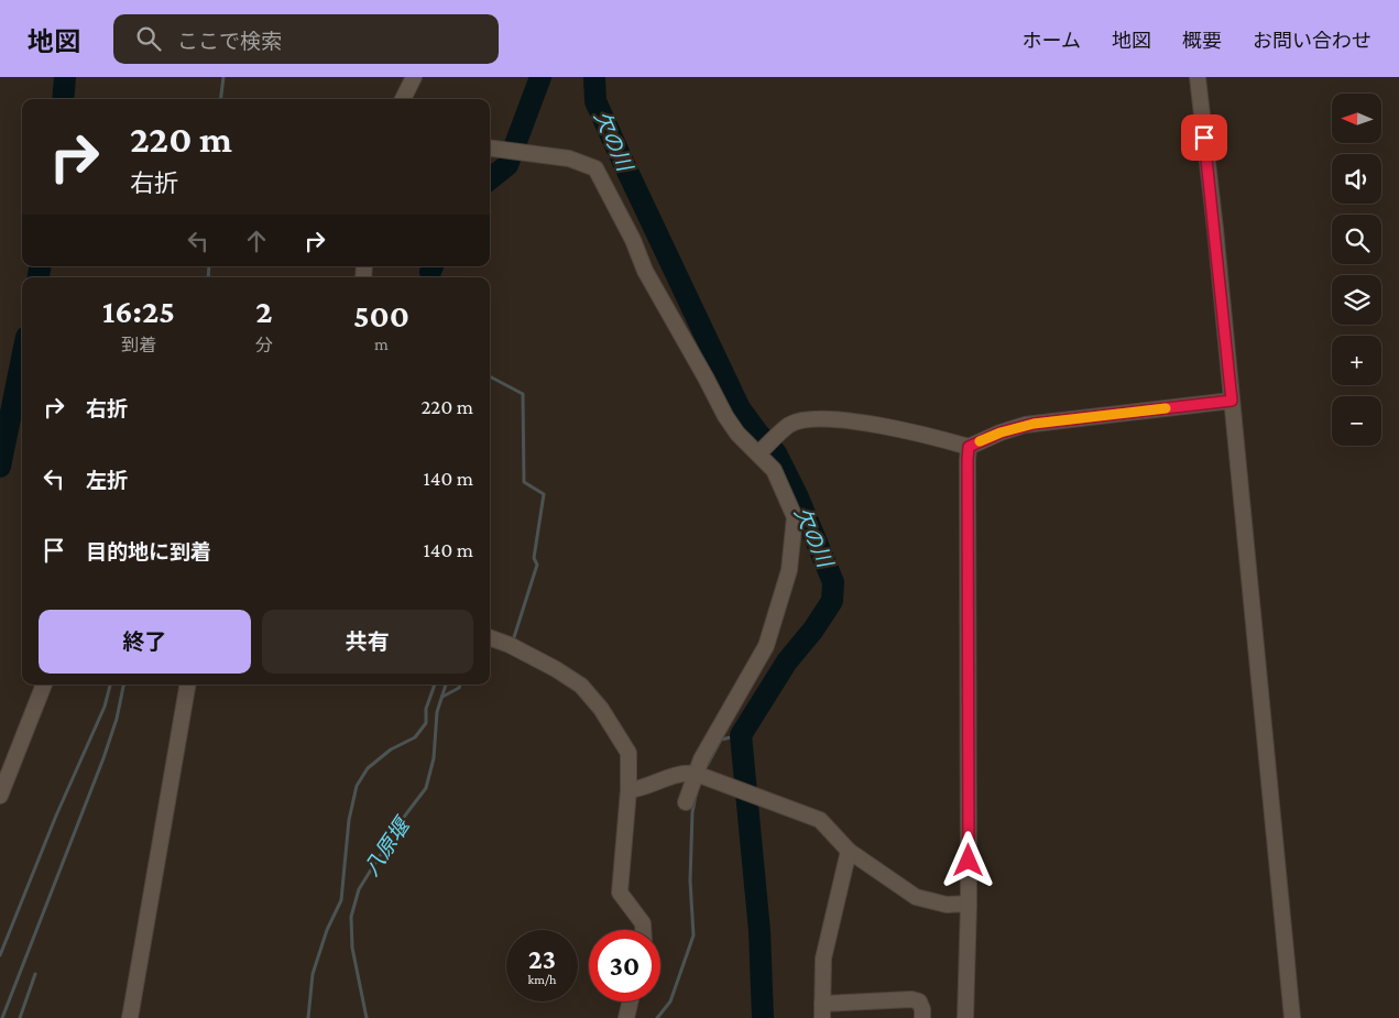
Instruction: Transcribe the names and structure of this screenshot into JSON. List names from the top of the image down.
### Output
{
  "water": ["欠の川", "八原堰"],
  "north": "left",
  "page": {
    "header": "地図",
    "search": "ここで検索",
    "nav": [
      "ホーム",
      "地図",
      "概要",
      "お問い合わせ"
    ],
    "map_buttons": ["+", "−"],
    "turn": ["220 m", "右折"],
    "eta": [
      "16:25",
      "到着",
      "2",
      "分",
      "500",
      "m"
    ],
    "list": [
      {
        "name": "右折",
        "value": "220 m"
      },
      {
        "name": "左折",
        "value": "140 m"
      },
      {
        "name": "目的地に到着",
        "value": "140 m"
      }
    ],
    "buttons": ["終了", "共有"],
    "speed": "23 km/h",
    "limit": "30"
  }
}
